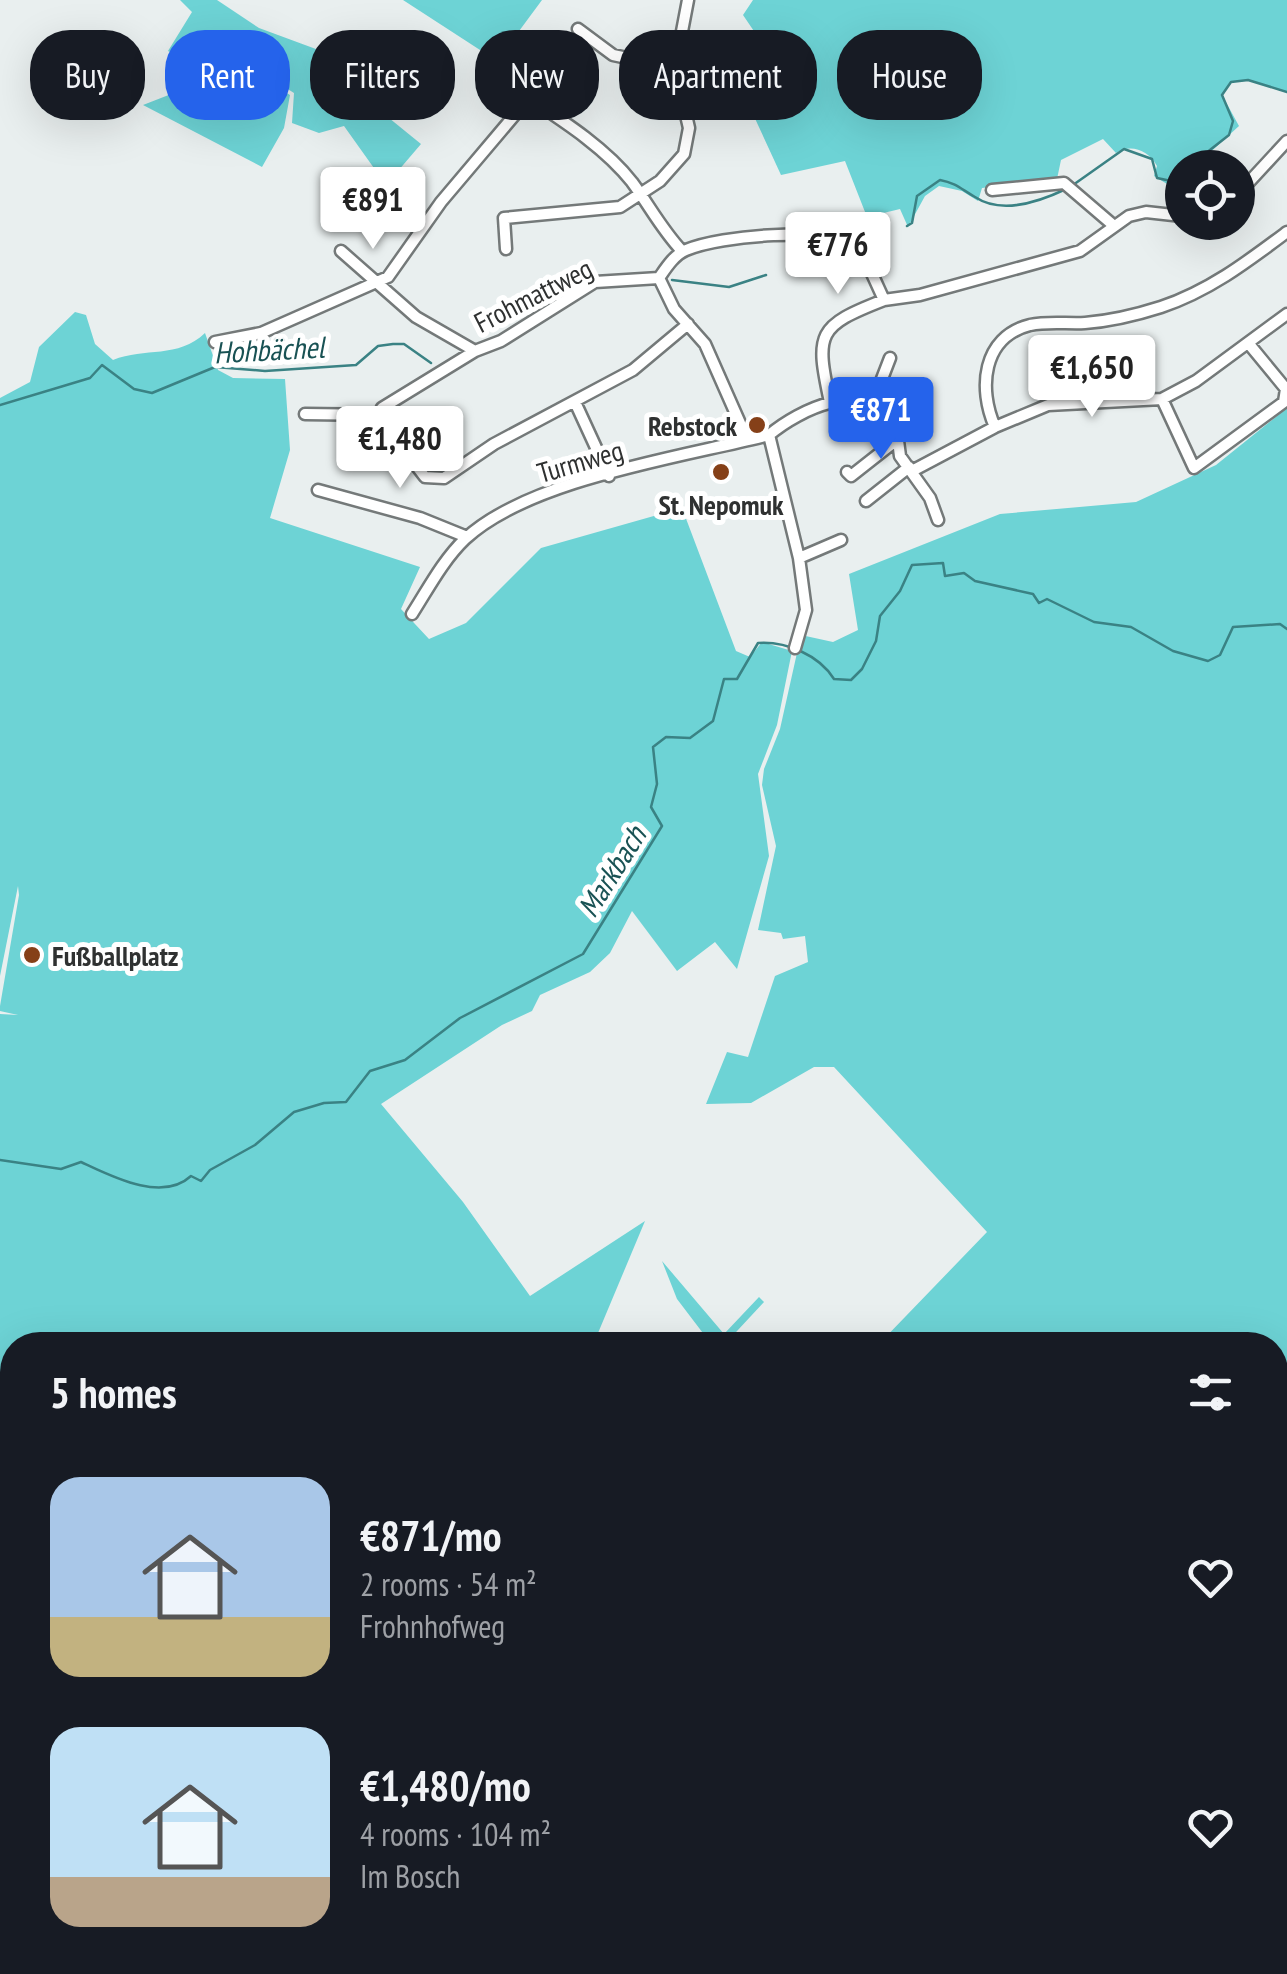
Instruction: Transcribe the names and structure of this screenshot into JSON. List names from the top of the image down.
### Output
{
  "streets": {
    "street": ["Frohmattweg", "Turmweg"]
  },
  "water": ["Hohbächel", "Markbach"],
  "places": ["Rebstock", "St. Nepomuk", "Fußballplatz"],
  "page": {
    "chip": [
      "Buy",
      "Rent",
      "Filters",
      "New",
      "Apartment",
      "House"
    ],
    "price": [
      "€891",
      "€776",
      "€1,650",
      "€871",
      "€1,480"
    ],
    "heading": "5 homes",
    "list": [
      {
        "name": "€871/mo",
        "note": "2 rooms · 54 m² · Frohnhofweg"
      },
      {
        "name": "€1,480/mo",
        "note": "4 rooms · 104 m² · Im Bosch"
      }
    ]
  }
}
